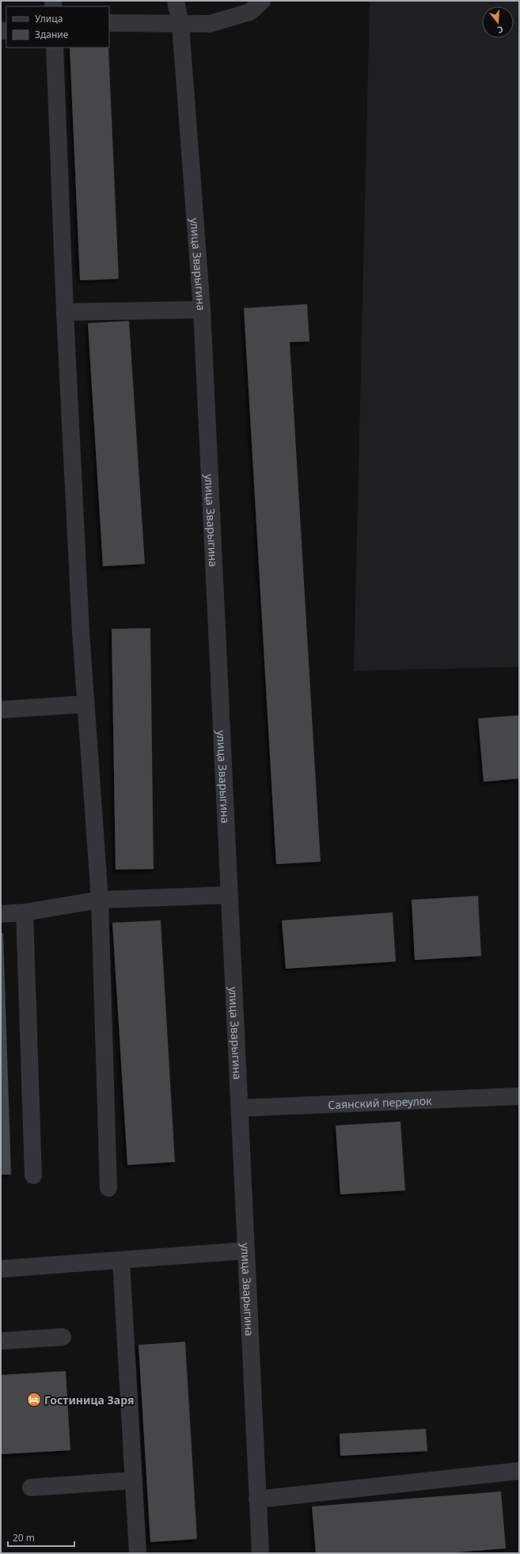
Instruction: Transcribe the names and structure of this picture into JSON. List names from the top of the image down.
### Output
{
  "streets": {
    "street": ["улица Зварыгина", "Саянский переулок"]
  },
  "crossings": [
    ["улица Зварыгина", "Саянский переулок"]
  ],
  "places": {
    "hotel": ["Гостиница Заря"]
  },
  "legend": ["Улица", "Здание"],
  "scale_bar": "20 m",
  "north": "bottom"
}
